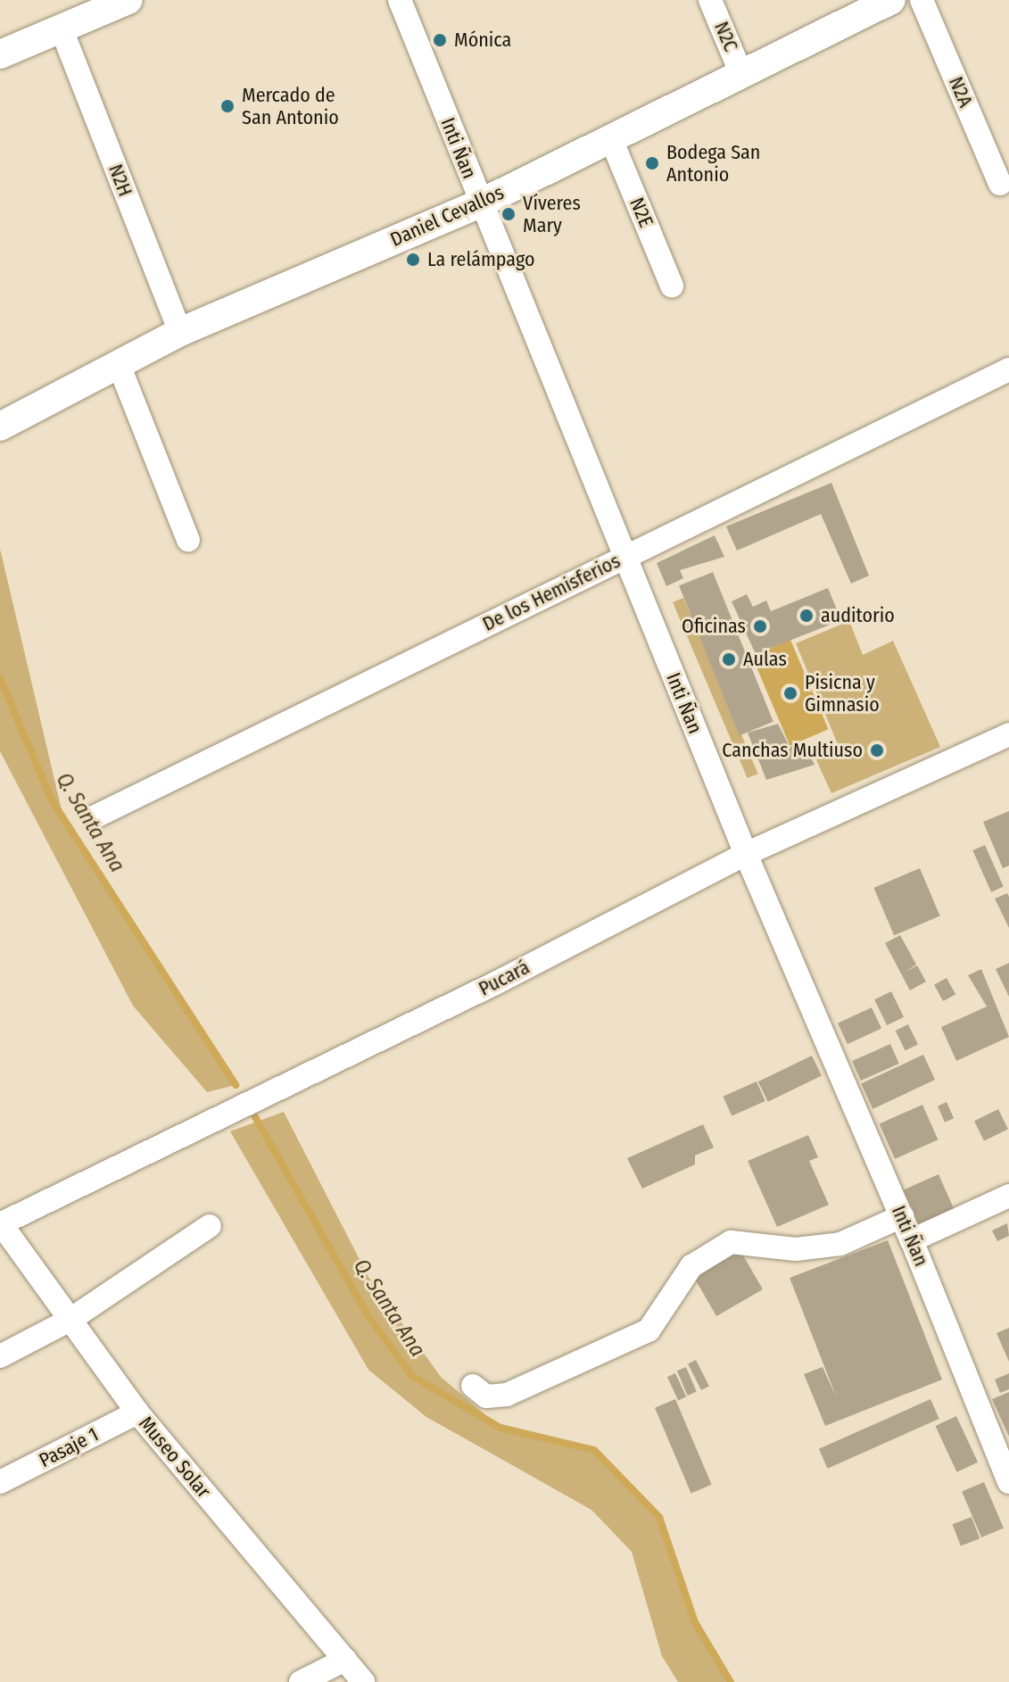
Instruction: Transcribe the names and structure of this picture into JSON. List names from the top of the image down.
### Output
{
  "streets": {
    "street": [
      "N2C",
      "N2A",
      "Inti Ñan",
      "N2H",
      "N2E",
      "Daniel Cevallos",
      "De los Hemisferios",
      "Pucará",
      "Pasaje 1",
      "Museo Solar"
    ]
  },
  "crossings": [
    ["N2C", "Daniel Cevallos"],
    ["Inti Ñan", "Daniel Cevallos"],
    ["Inti Ñan", "De los Hemisferios"],
    ["Inti Ñan", "Pucará"],
    ["N2H", "Daniel Cevallos"],
    ["N2E", "Daniel Cevallos"],
    ["Pucará", "Museo Solar"],
    ["Pasaje 1", "Museo Solar"]
  ],
  "water": ["Q. Santa Ana"],
  "places": [
    "Mónica",
    "Mercado de San Antonio",
    "Bodega San Antonio",
    "Víveres Mary",
    "La relámpago",
    "auditorio",
    "Oficinas",
    "Aulas",
    "Pisicna y Gimnasio",
    "Canchas Multiuso"
  ]
}
